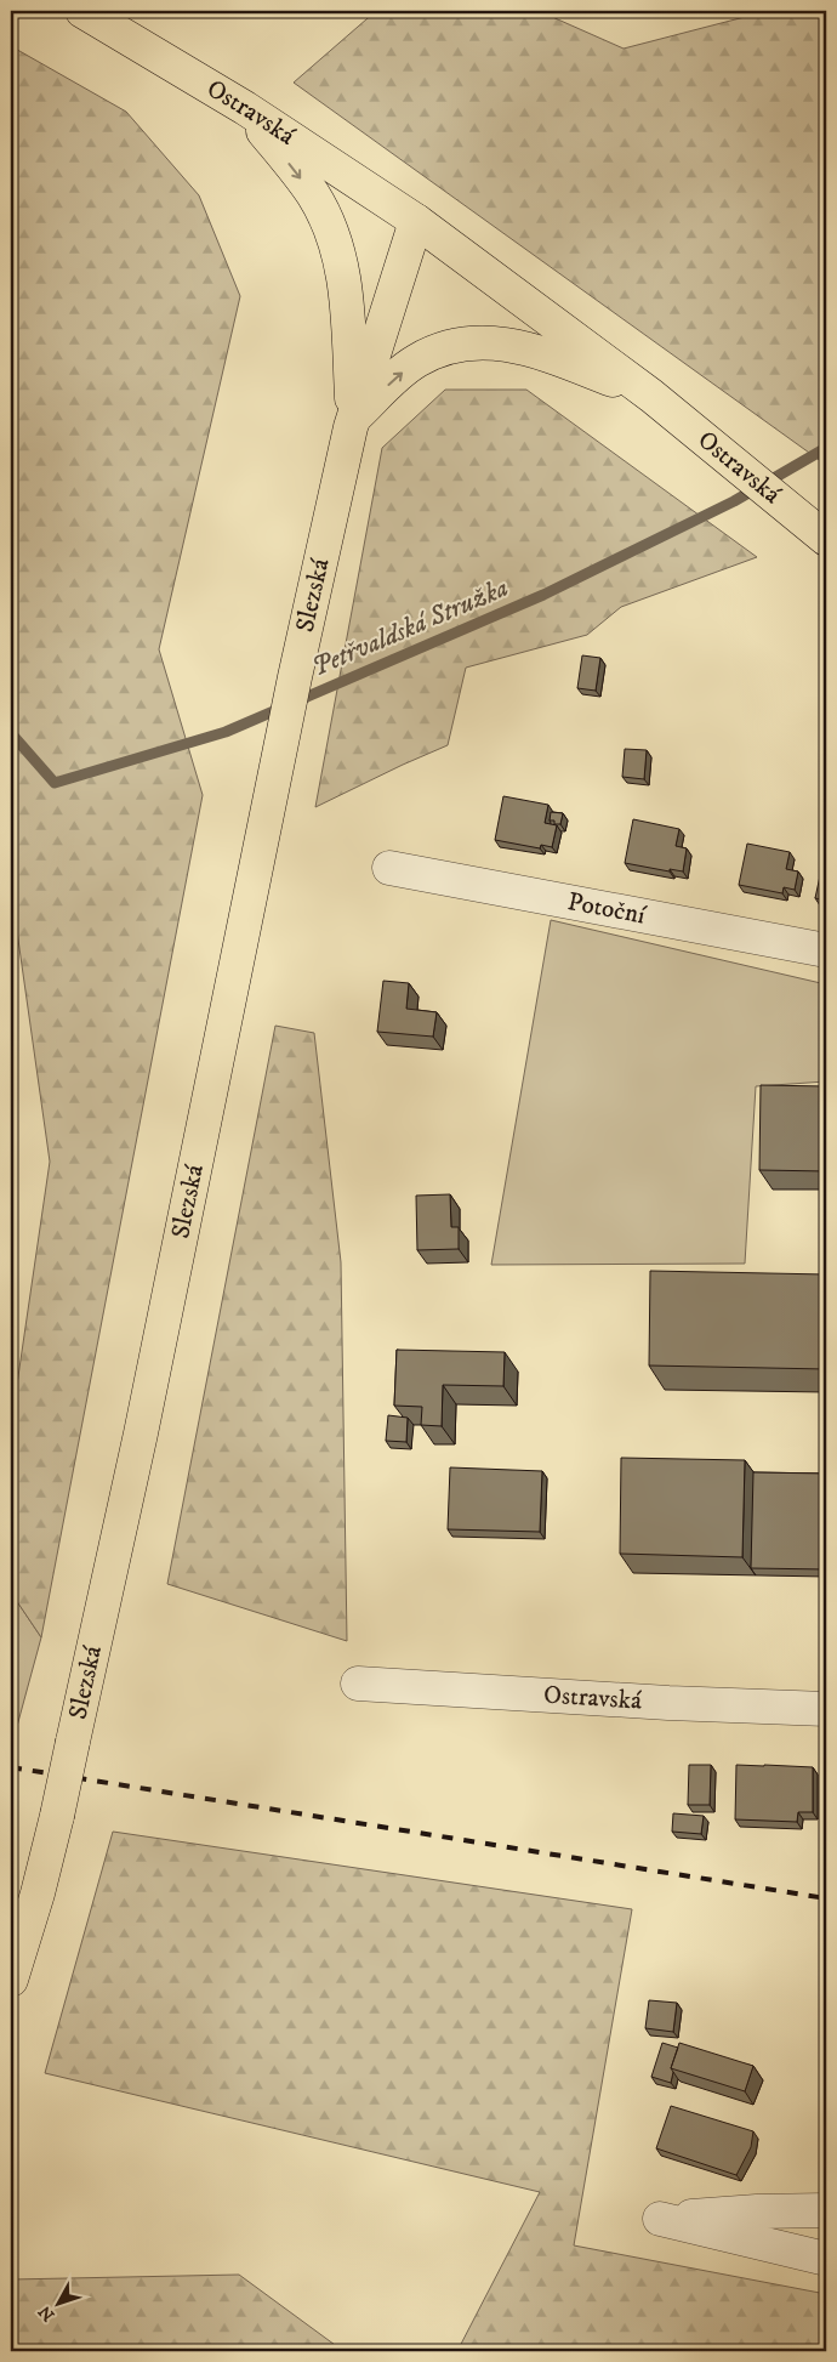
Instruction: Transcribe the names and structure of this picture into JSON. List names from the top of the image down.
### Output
{
  "streets": {
    "main road": ["Ostravská", "Slezská"],
    "street": ["Potoční"]
  },
  "crossings": [
    ["Ostravská", "Slezská"]
  ],
  "water": ["Petřvaldská Stružka"],
  "north": "bottom left"
}
